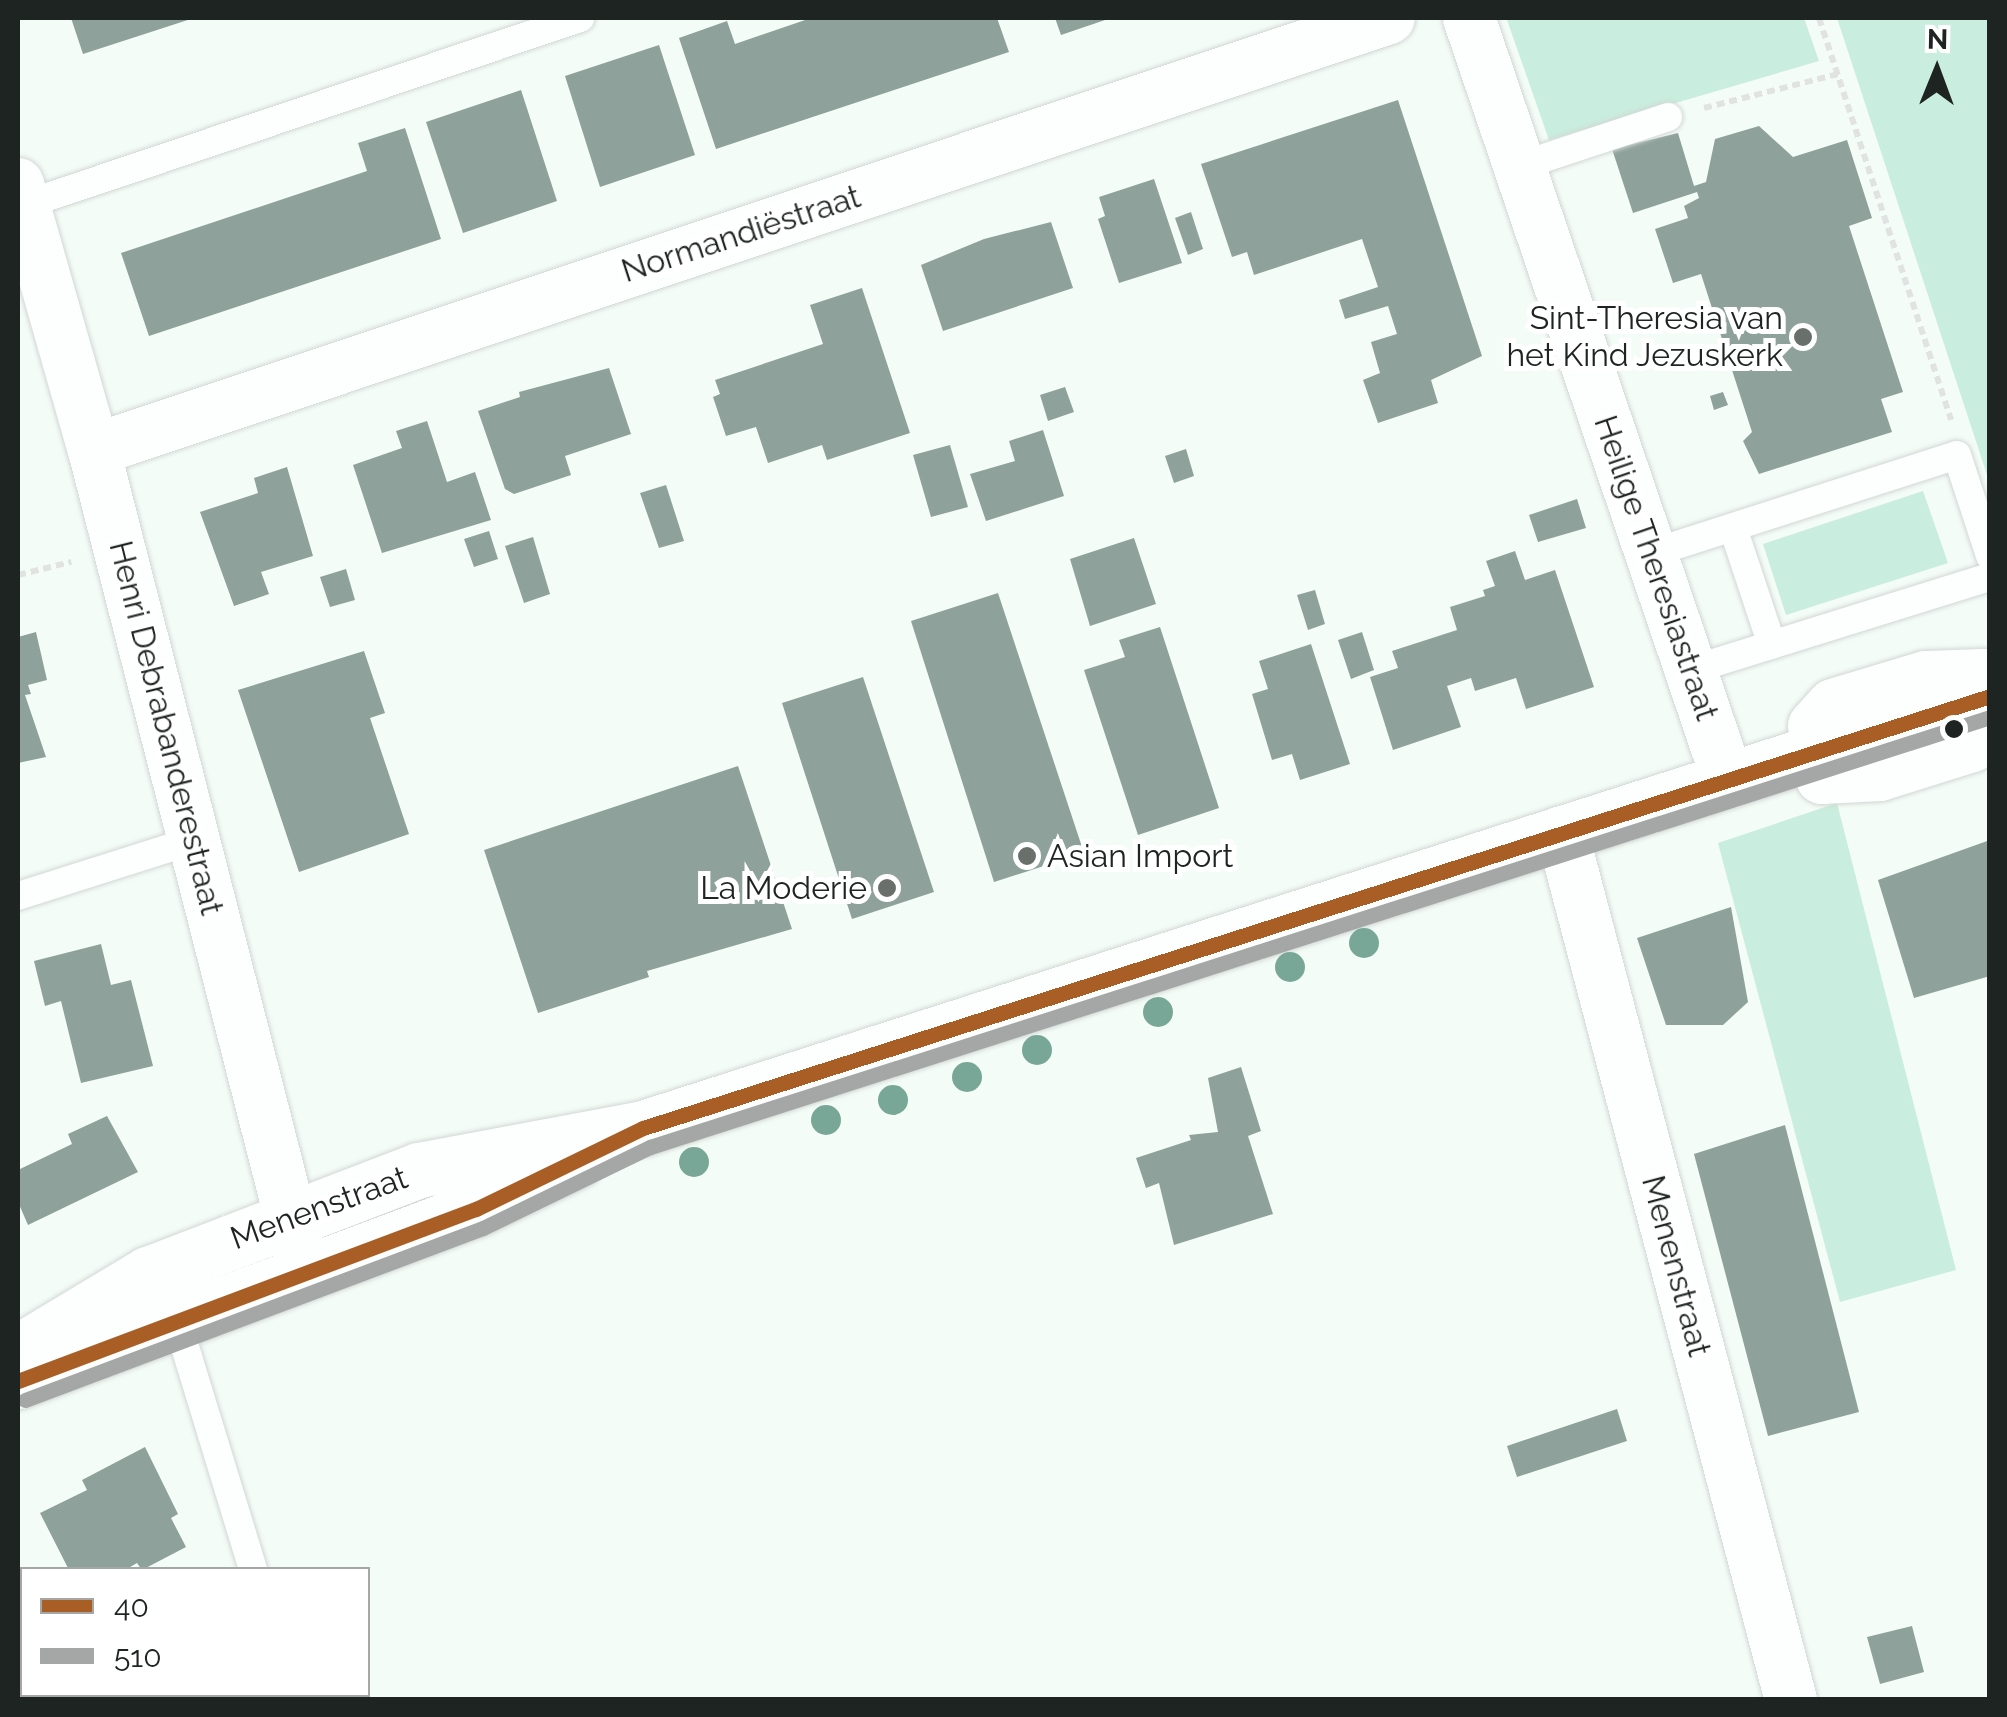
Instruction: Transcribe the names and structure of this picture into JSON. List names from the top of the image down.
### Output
{
  "streets": {
    "main road": ["Menenstraat"],
    "street": ["Normandiëstraat", "Heilige Theresiastraat", "Henri Debrabanderestraat"]
  },
  "crossings": [
    ["Normandiëstraat", "Henri Debrabanderestraat"],
    ["Heilige Theresiastraat", "Menenstraat"],
    ["Henri Debrabanderestraat", "Menenstraat"]
  ],
  "places": ["Sint-Theresia van het Kind Jezuskerk", "Asian Import", "La Moderie"],
  "lines": ["transit line 40", "transit line 510"],
  "legend": ["40", "510"],
  "north": "top"
}
